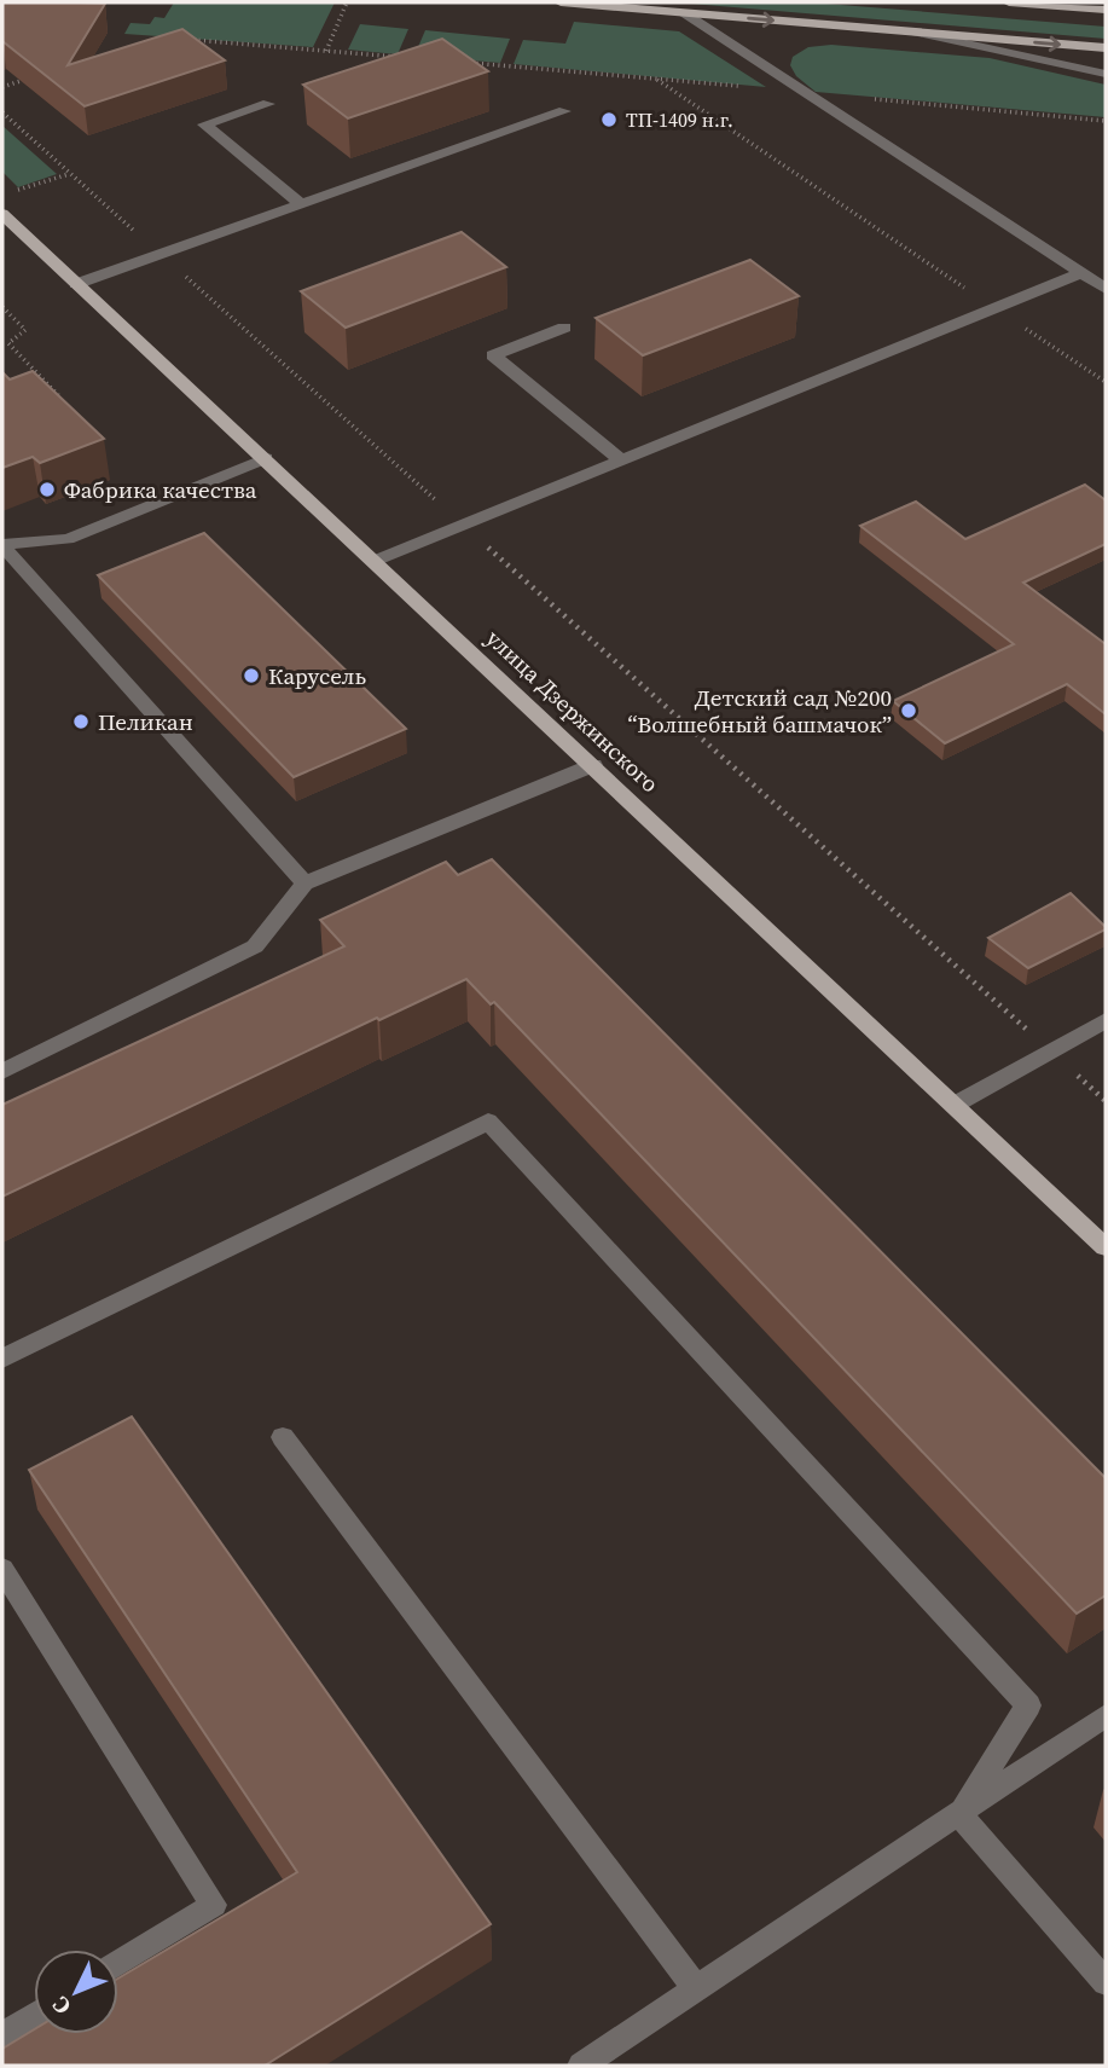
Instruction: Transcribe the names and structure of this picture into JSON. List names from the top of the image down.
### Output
{
  "streets": {
    "main road": ["улица Дзержинского"]
  },
  "places": [
    "ТП-1409 н.г.",
    "Фабрика качества",
    "Карусель",
    "Детский сад №200 “Волшебный башмачок”",
    "Пеликан"
  ],
  "north": "bottom left"
}
